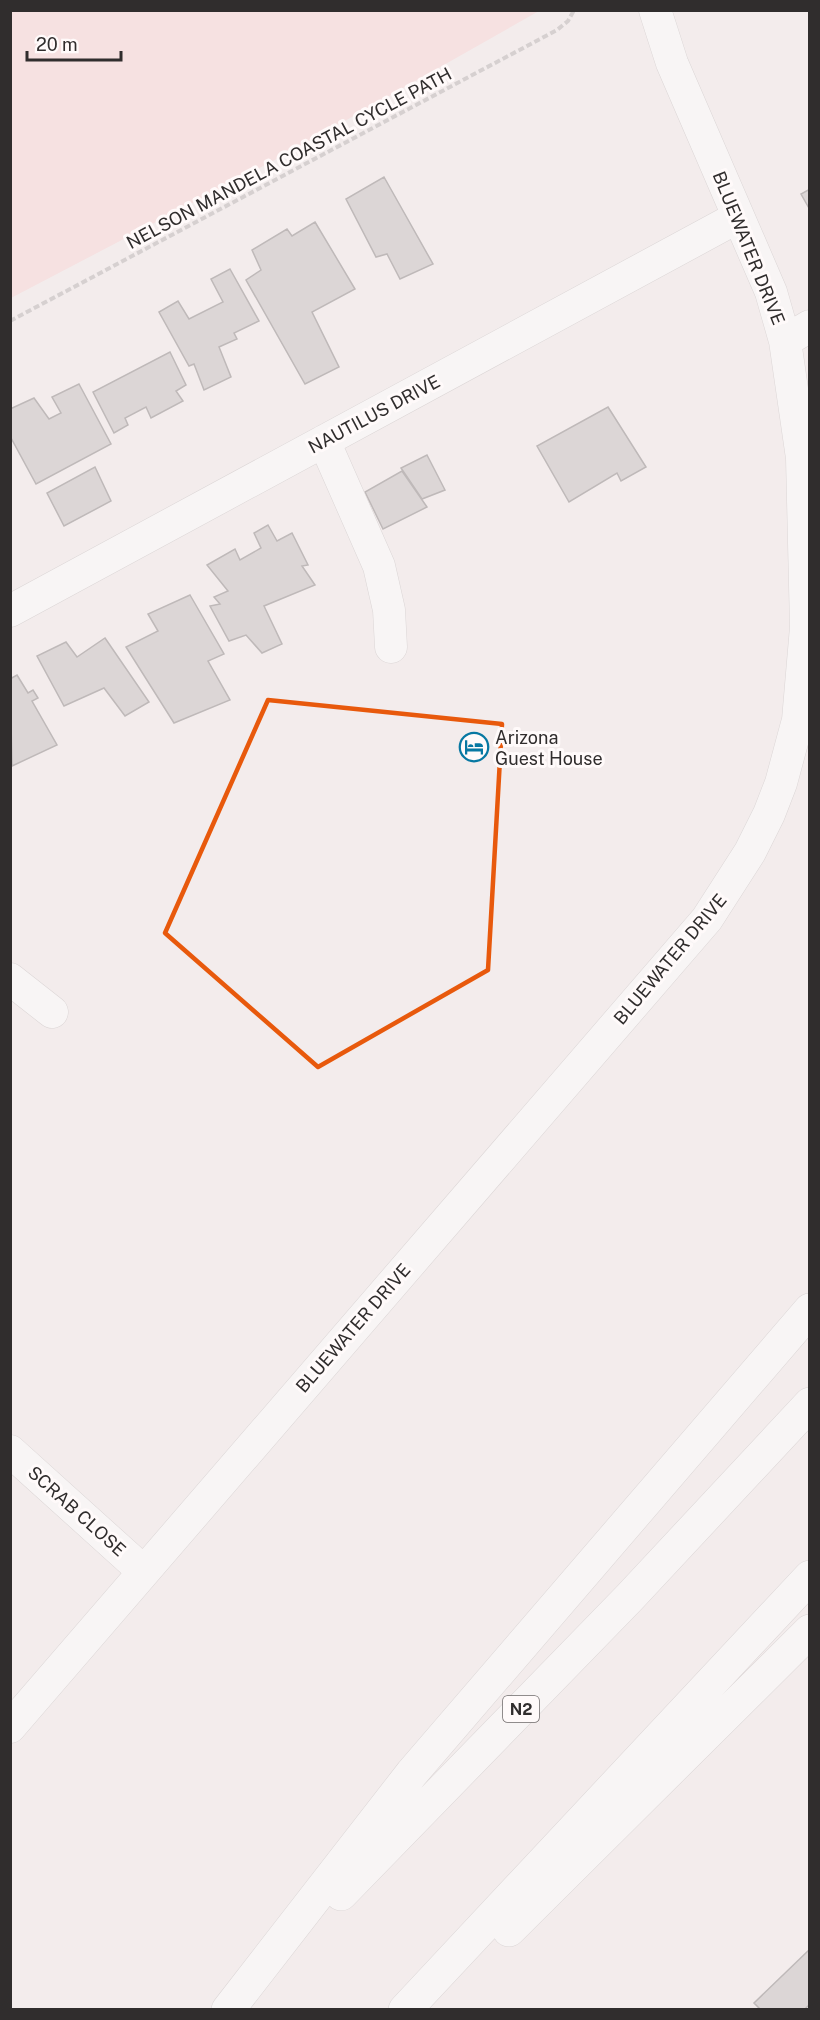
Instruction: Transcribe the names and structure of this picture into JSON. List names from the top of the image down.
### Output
{
  "streets": {
    "highway": ["N2"],
    "street": ["BLUEWATER DRIVE", "NAUTILUS DRIVE", "SCRAB CLOSE"],
    "path": ["NELSON MANDELA COASTAL CYCLE PATH"]
  },
  "crossings": [
    ["BLUEWATER DRIVE", "NAUTILUS DRIVE"],
    ["BLUEWATER DRIVE", "SCRAB CLOSE"]
  ],
  "places": {
    "hotel": ["Arizona Guest House"]
  },
  "scale_bar": "20 m"
}
